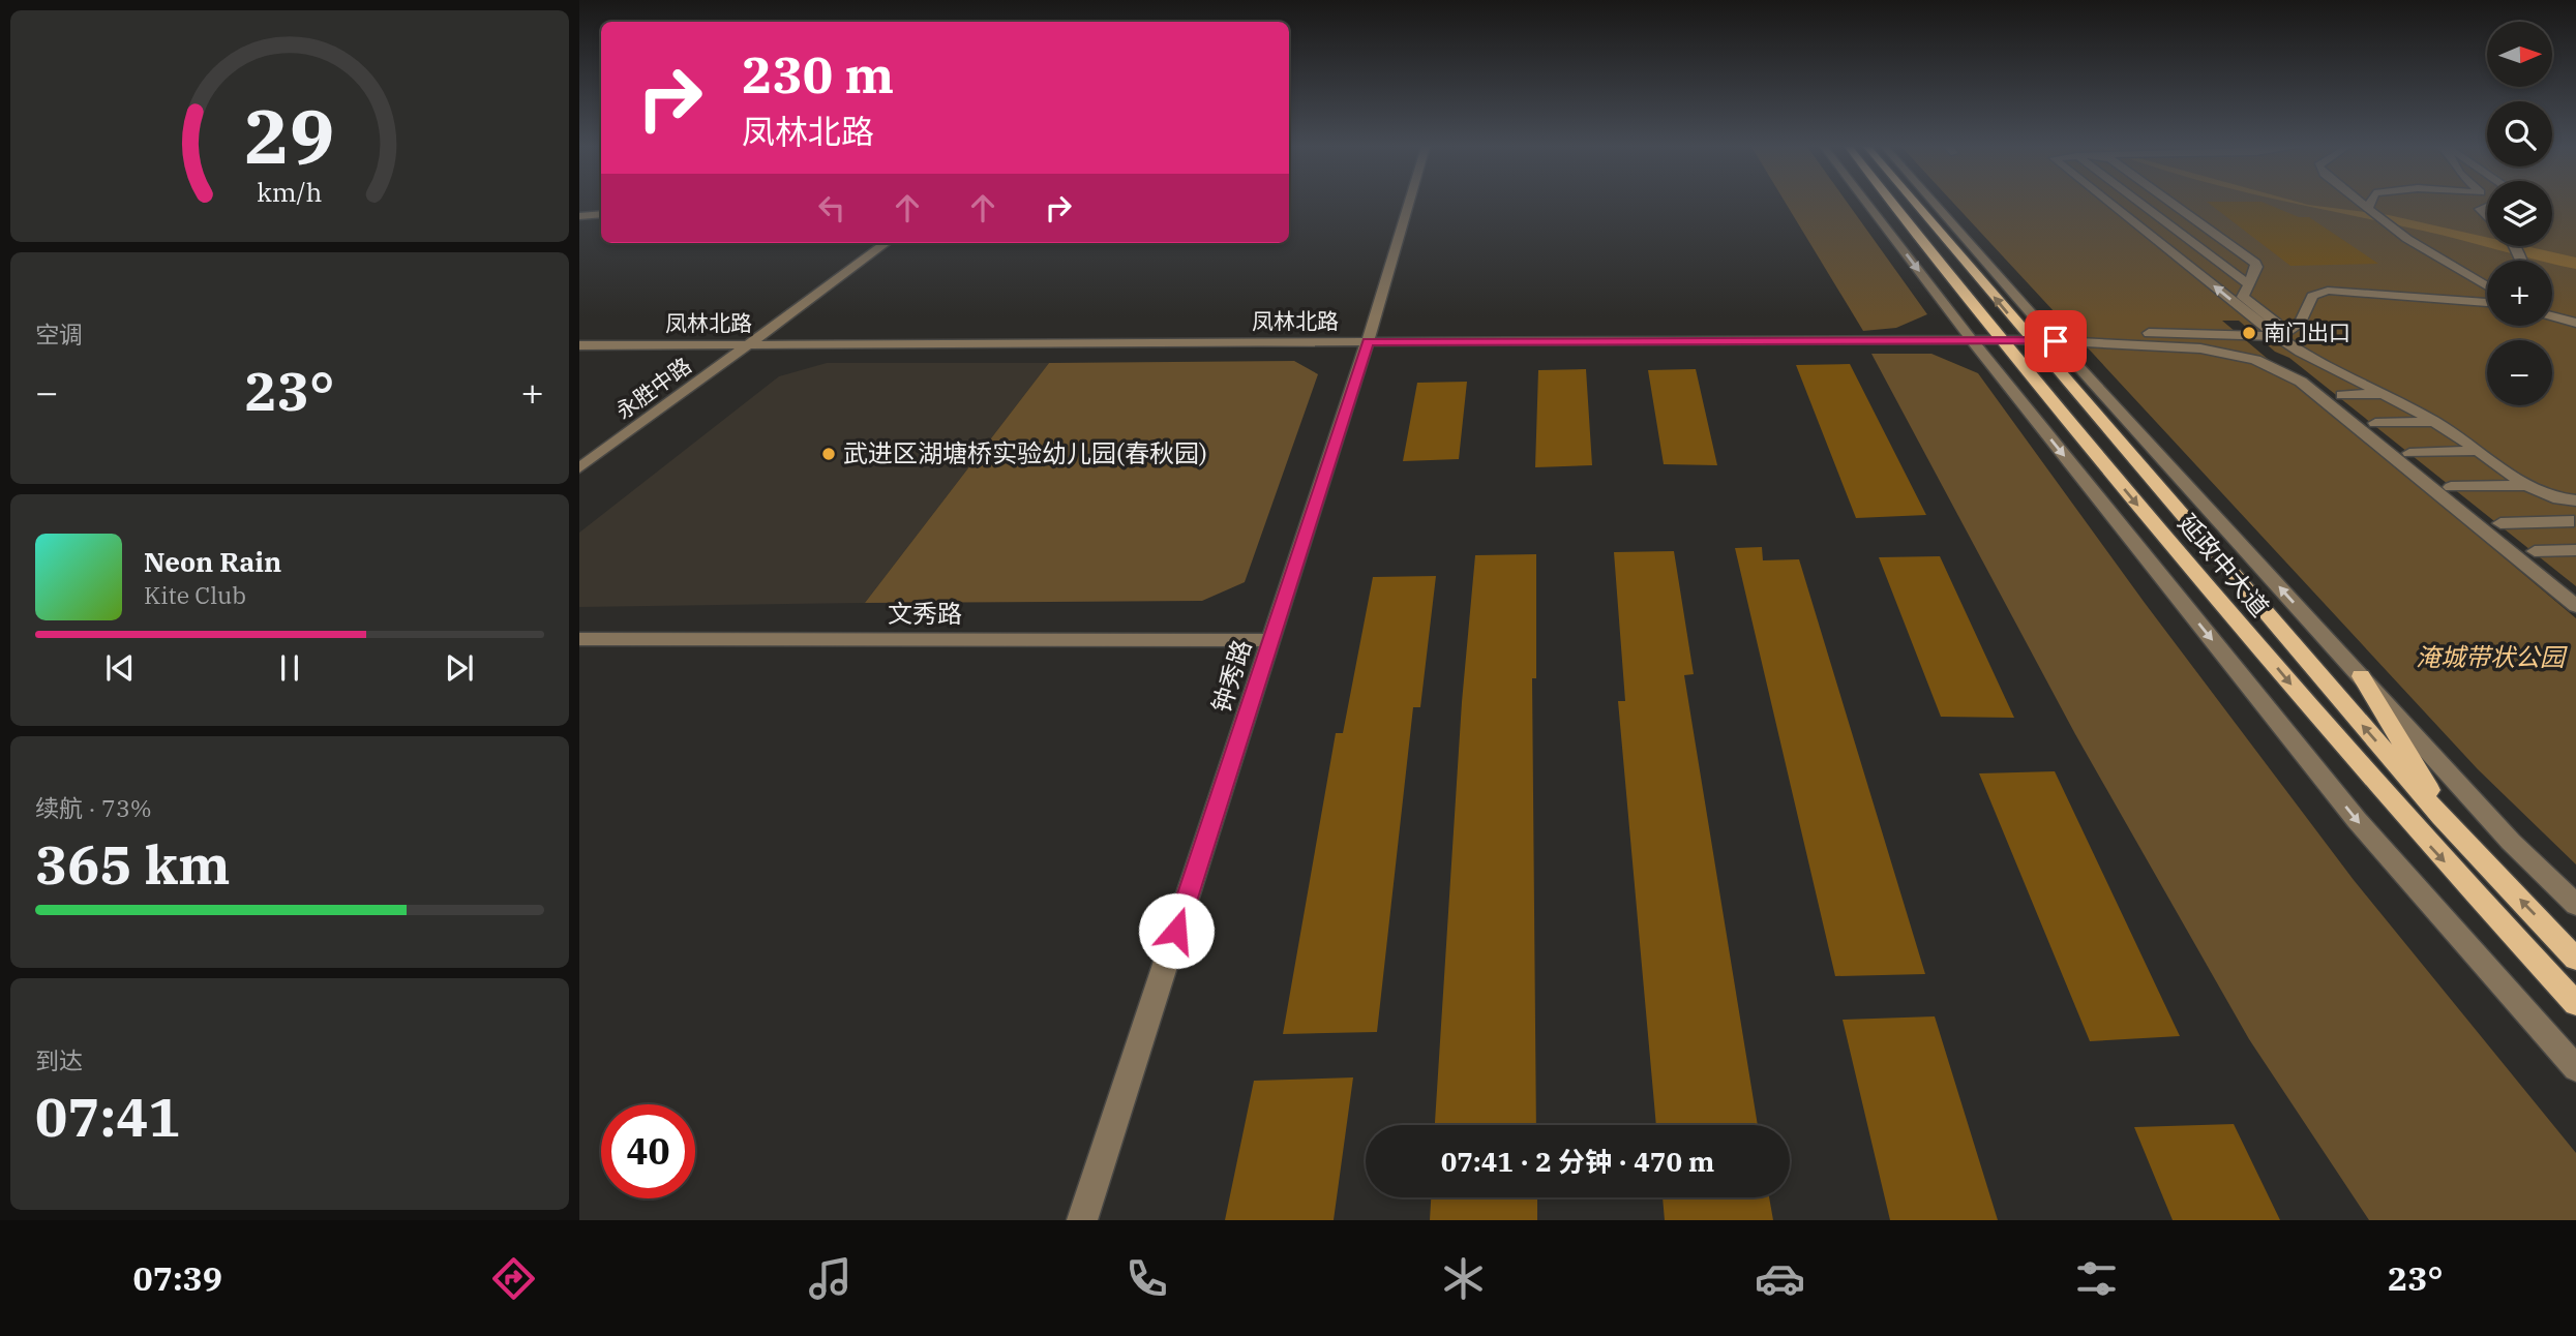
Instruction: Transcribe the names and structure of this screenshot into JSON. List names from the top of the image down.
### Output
{
  "streets": {
    "main road": ["延政中大道"],
    "street": [
      "凤林北路",
      "永胜中路",
      "文秀路",
      "钟秀路"
    ]
  },
  "crossings": [
    ["凤林北路", "永胜中路"],
    ["凤林北路", "延政中大道"],
    ["凤林北路", "钟秀路"],
    ["文秀路", "钟秀路"]
  ],
  "parks": ["淹城带状公园"],
  "places": ["南门出口", "武进区湖塘桥实验幼儿园(春秋园)"],
  "north": "right",
  "page": {
    "map_buttons": ["+", "−"],
    "turn": ["230 m", "凤林北路"],
    "tile": [
      "空调",
      ["续航 · 73%", "365 km"],
      ["到达", "07:41"]
    ],
    "heat": ["−", "23°", "+"],
    "song": ["Neon Rain", "Kite Club"],
    "limit": "40",
    "trip": "07:41 · 2 分钟 · 470 m",
    "tabs": ["07:39", "23°"],
    "gauge": ["29", "km/h"]
  }
}
